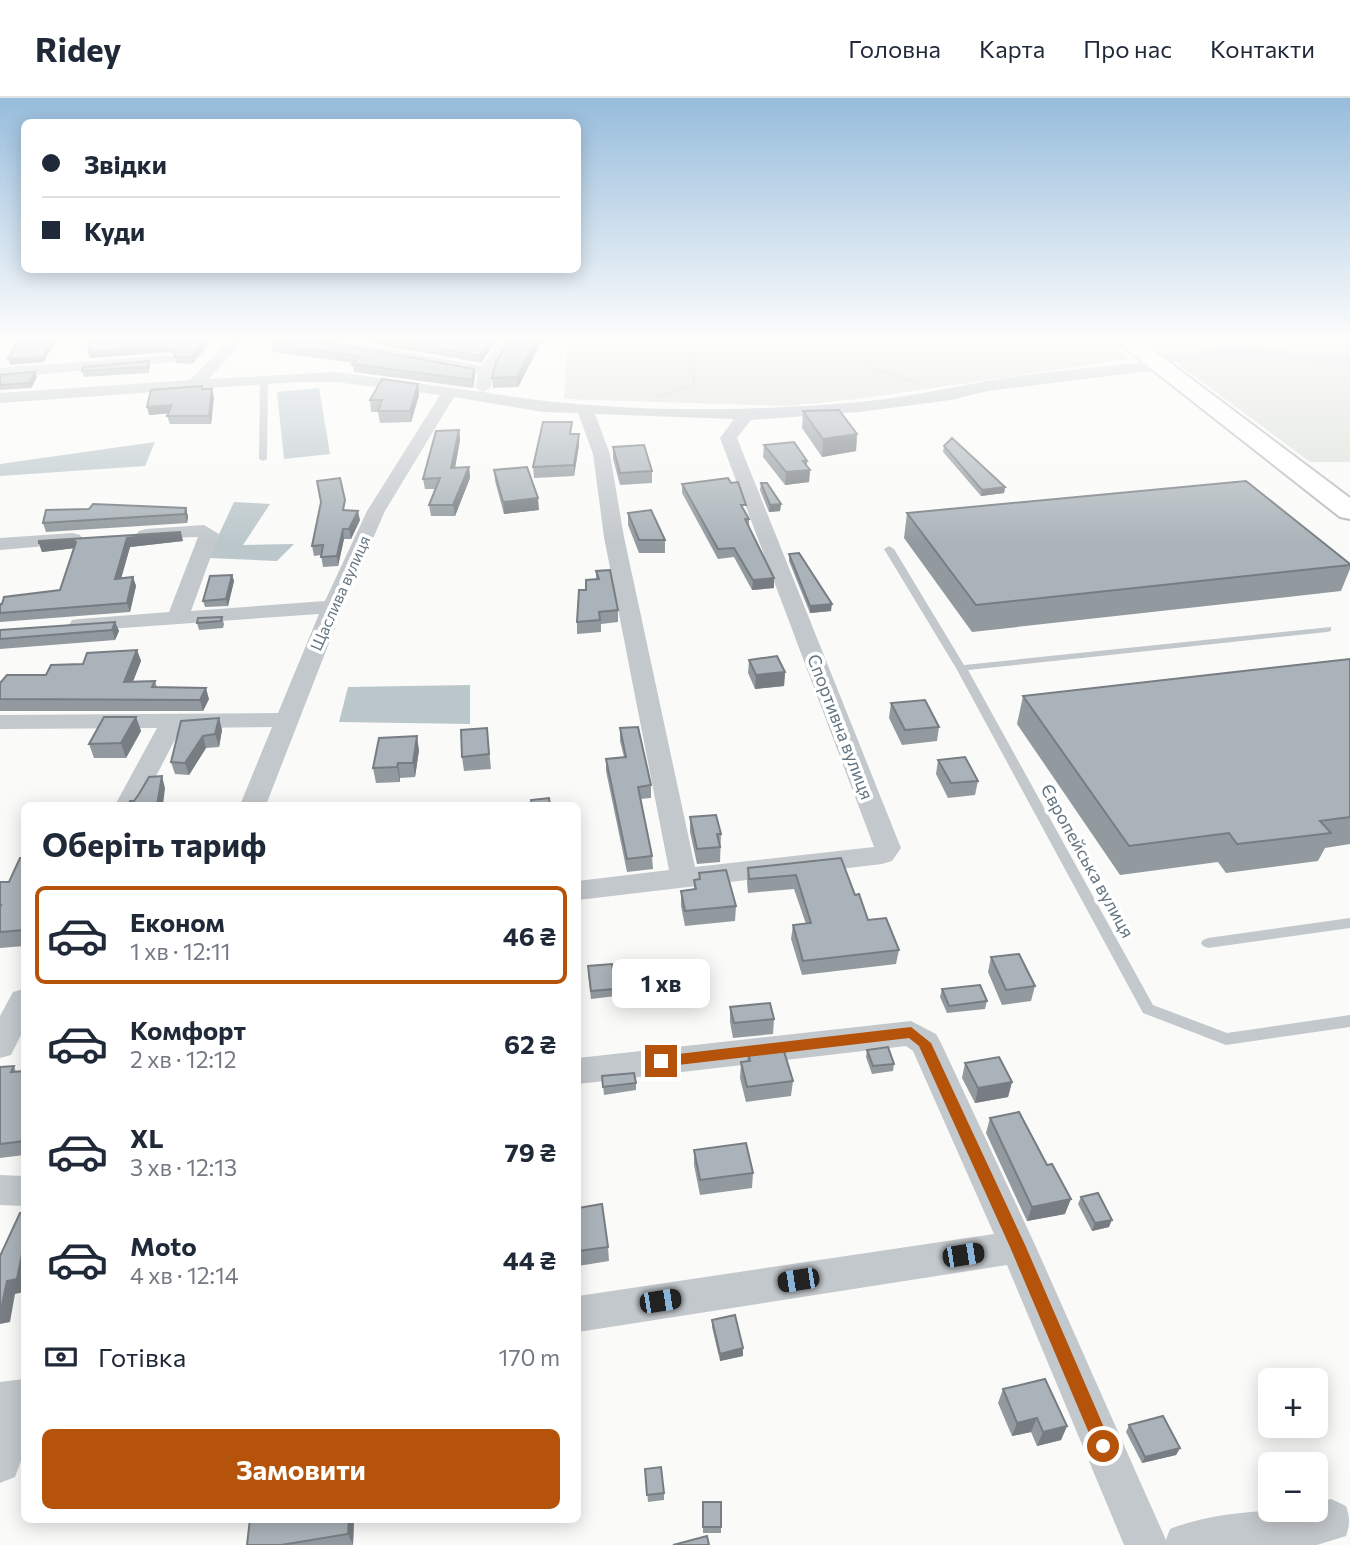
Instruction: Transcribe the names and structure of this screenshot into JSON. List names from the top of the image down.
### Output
{
  "streets": {
    "street": ["Щаслива вулиця", "Спортивна вулиця"],
    "lane": ["Європейська вулиця"]
  },
  "page": {
    "header": "Ridey",
    "nav": [
      "Головна",
      "Карта",
      "Про нас",
      "Контакти"
    ],
    "banner": ["Звідки", "Куди"],
    "heading": "Оберіть тариф",
    "list": [
      {
        "name": "Економ",
        "note": "1 хв · 12:11",
        "value": "46 ₴"
      },
      {
        "name": "Комфорт",
        "note": "2 хв · 12:12",
        "value": "62 ₴"
      },
      {
        "name": "XL",
        "note": "3 хв · 12:13",
        "value": "79 ₴"
      },
      {
        "name": "Moto",
        "note": "4 хв · 12:14",
        "value": "44 ₴"
      }
    ],
    "bubble": "1 хв",
    "pay": ["Готівка", "170 m"],
    "map_buttons": ["+", "−"],
    "buttons": "Замовити"
  }
}
